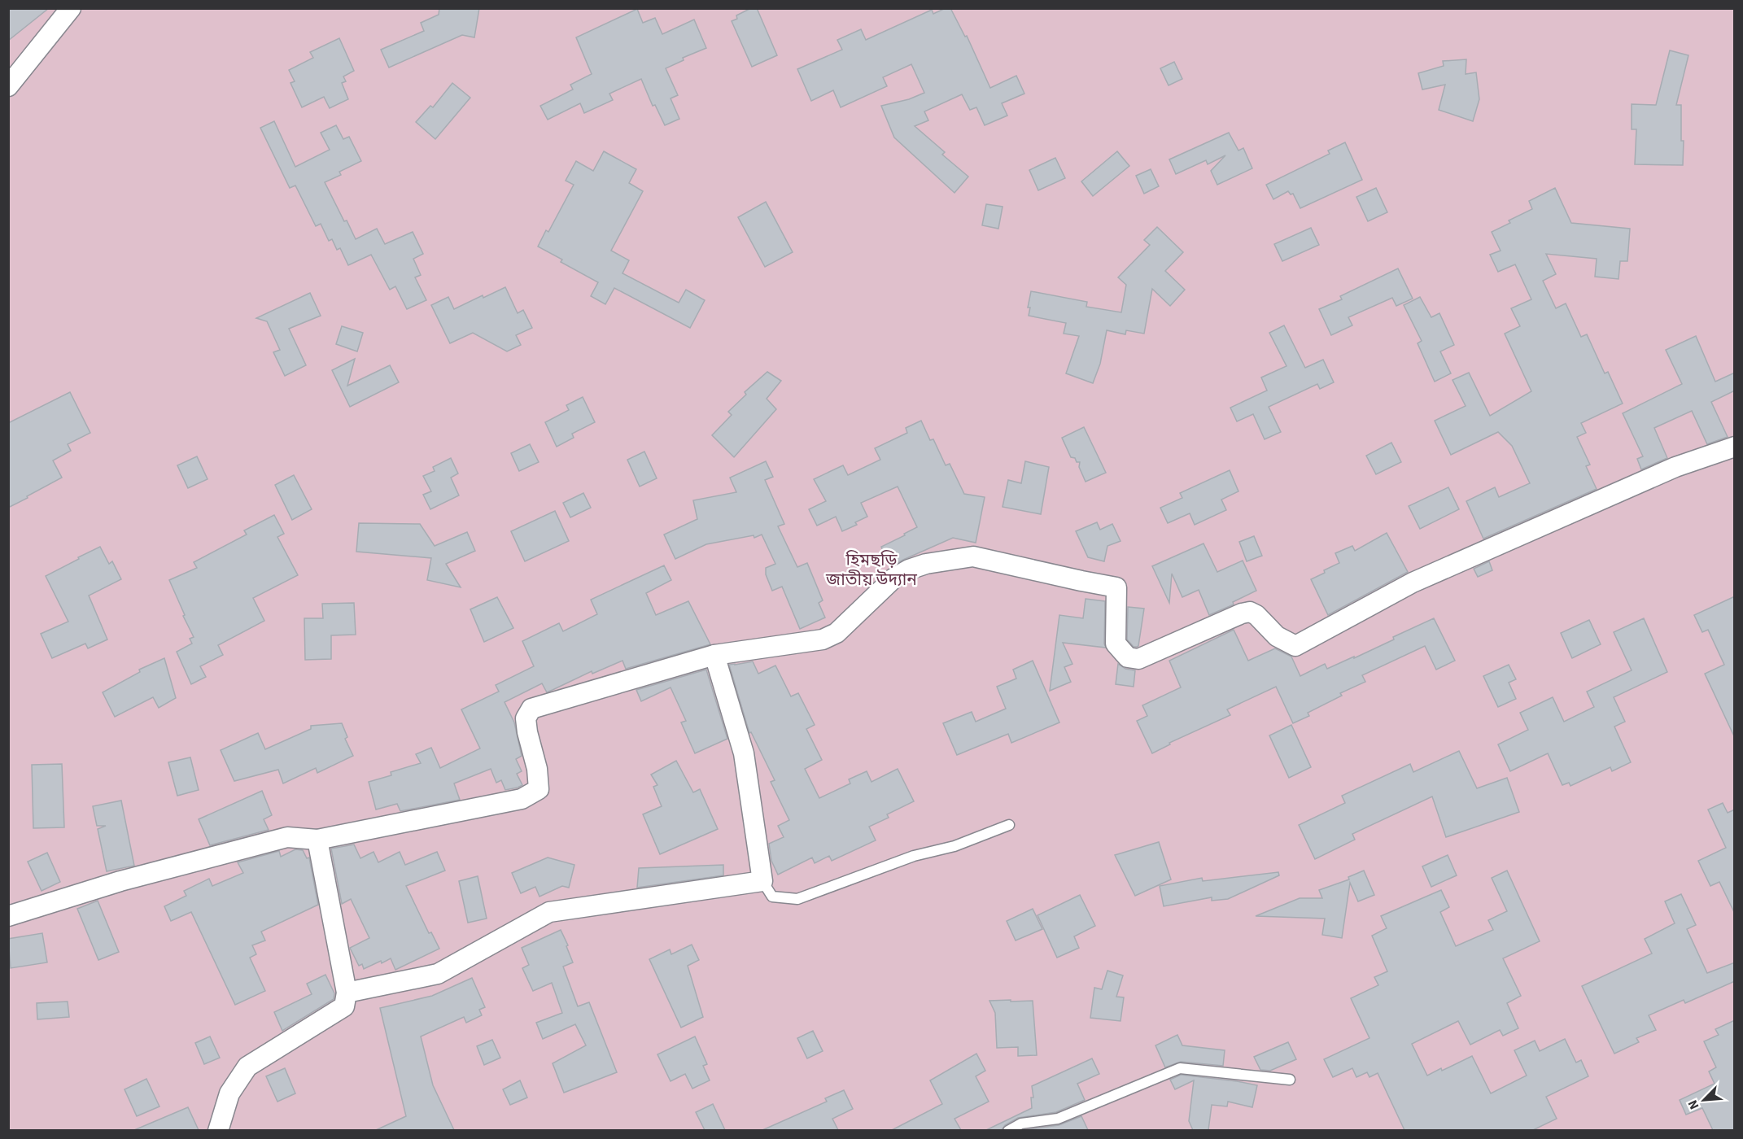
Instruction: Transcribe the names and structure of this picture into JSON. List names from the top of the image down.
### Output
{
  "parks": ["হিমছড়ি জাতীয় উদ্যান"],
  "north": "bottom left"
}
